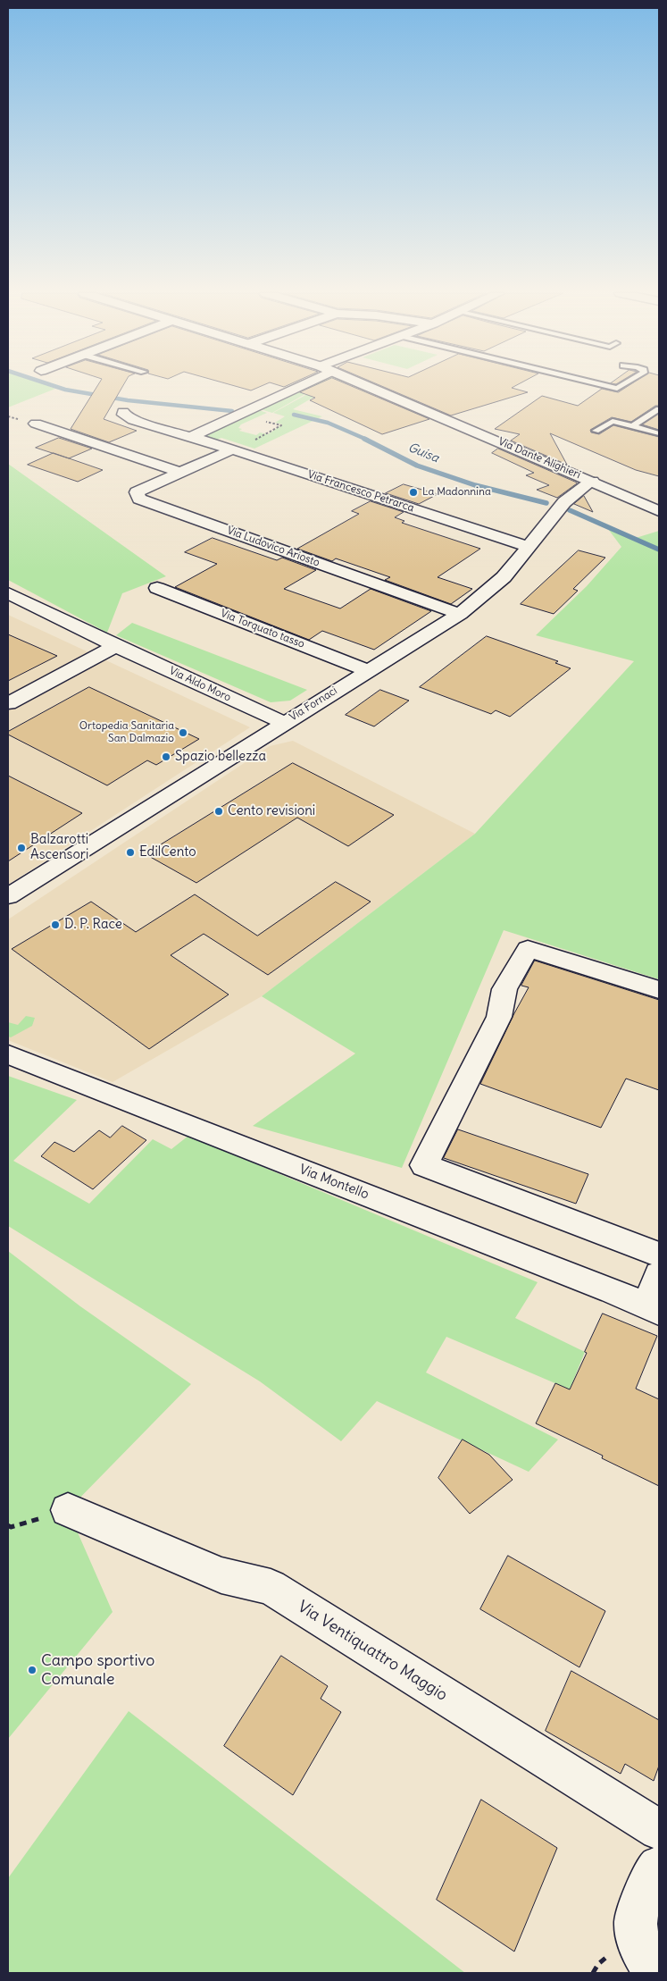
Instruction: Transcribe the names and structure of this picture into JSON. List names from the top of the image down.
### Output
{
  "streets": {
    "street": [
      "Via Dante Alighieri",
      "Via Francesco Petrarca",
      "Via Ludovico Ariosto",
      "Via Torquato tasso",
      "Via Aldo Moro",
      "Via Fornaci",
      "Via Montello",
      "Via Ventiquattro Maggio"
    ]
  },
  "crossings": [
    ["Via Dante Alighieri", "Via Fornaci"],
    ["Via Francesco Petrarca", "Via Ludovico Ariosto"],
    ["Via Francesco Petrarca", "Via Fornaci"],
    ["Via Ludovico Ariosto", "Via Fornaci"],
    ["Via Torquato tasso", "Via Fornaci"],
    ["Via Aldo Moro", "Via Fornaci"]
  ],
  "water": ["Guisa"],
  "places": [
    "La Madonnina",
    "Ortopedia Sanitaria San Dalmazio",
    "Spazio bellezza",
    "Cento revisioni",
    "Balzarotti Ascensori",
    "EdilCento",
    "D. P. Race",
    "Campo sportivo Comunale"
  ]
}
